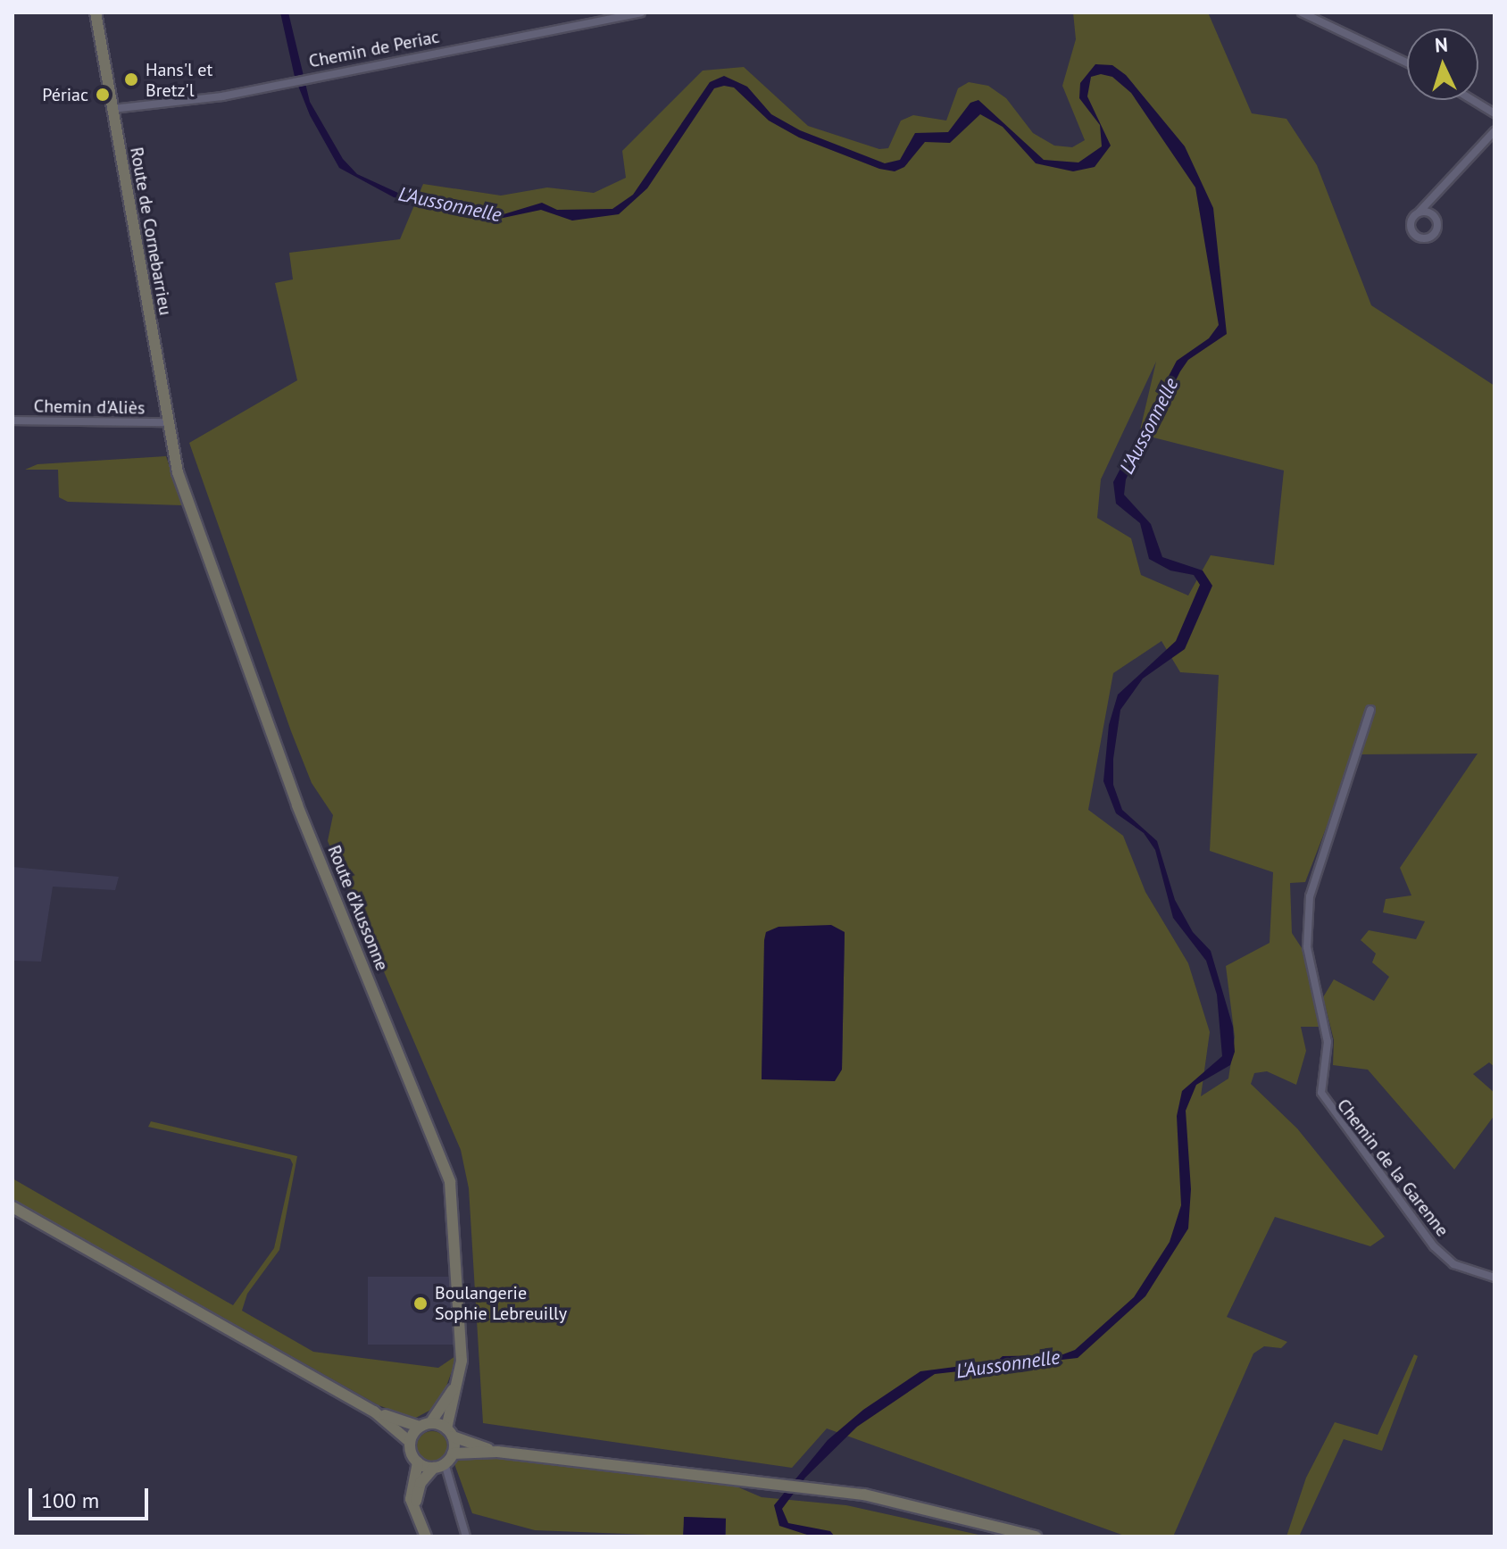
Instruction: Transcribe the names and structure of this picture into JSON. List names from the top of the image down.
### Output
{
  "streets": {
    "main road": ["Route de Cornebarrieu", "Route d'Aussonne"],
    "street": ["Chemin de Periac", "Chemin d'Aliès", "Chemin de la Garenne"]
  },
  "crossings": [
    ["Chemin de Periac", "Route de Cornebarrieu"],
    ["Route de Cornebarrieu", "Chemin d'Aliès"],
    ["Route de Cornebarrieu", "Route d'Aussonne"]
  ],
  "water": ["L'Aussonnelle"],
  "places": ["Hans'l et Bretz'l", "Périac", "Boulangerie Sophie Lebreuilly"],
  "scale_bar": "100 m",
  "north": "top"
}
